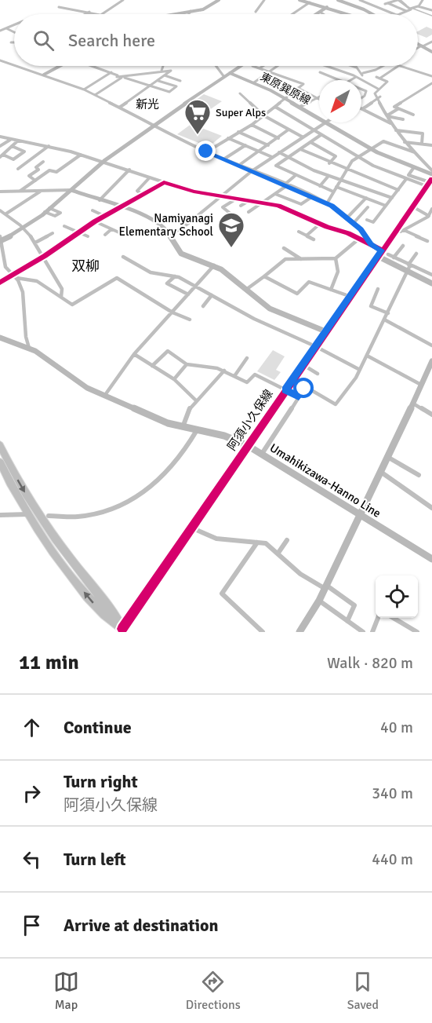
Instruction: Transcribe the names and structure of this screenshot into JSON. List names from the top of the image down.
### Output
{
  "streets": {
    "street": ["東原巽原線", "阿須小久保線", "Umahikizawa-Hanno Line"]
  },
  "crossings": [
    ["阿須小久保線", "Umahikizawa-Hanno Line"]
  ],
  "districts": ["新光", "双柳"],
  "places": {
    "supermarket": ["Super Alps"],
    "school or university": ["Namiyanagi Elementary School"]
  },
  "north": "bottom left",
  "page": {
    "search": "Search here",
    "heading": ["11 min", "Walk · 820 m"],
    "list": [
      ["Continue", "40 m"],
      ["Turn right", "阿須小久保線", "340 m"],
      ["Turn left", "440 m"],
      "Arrive at destination"
    ],
    "nav": ["Map", "Directions", "Saved"]
  }
}
